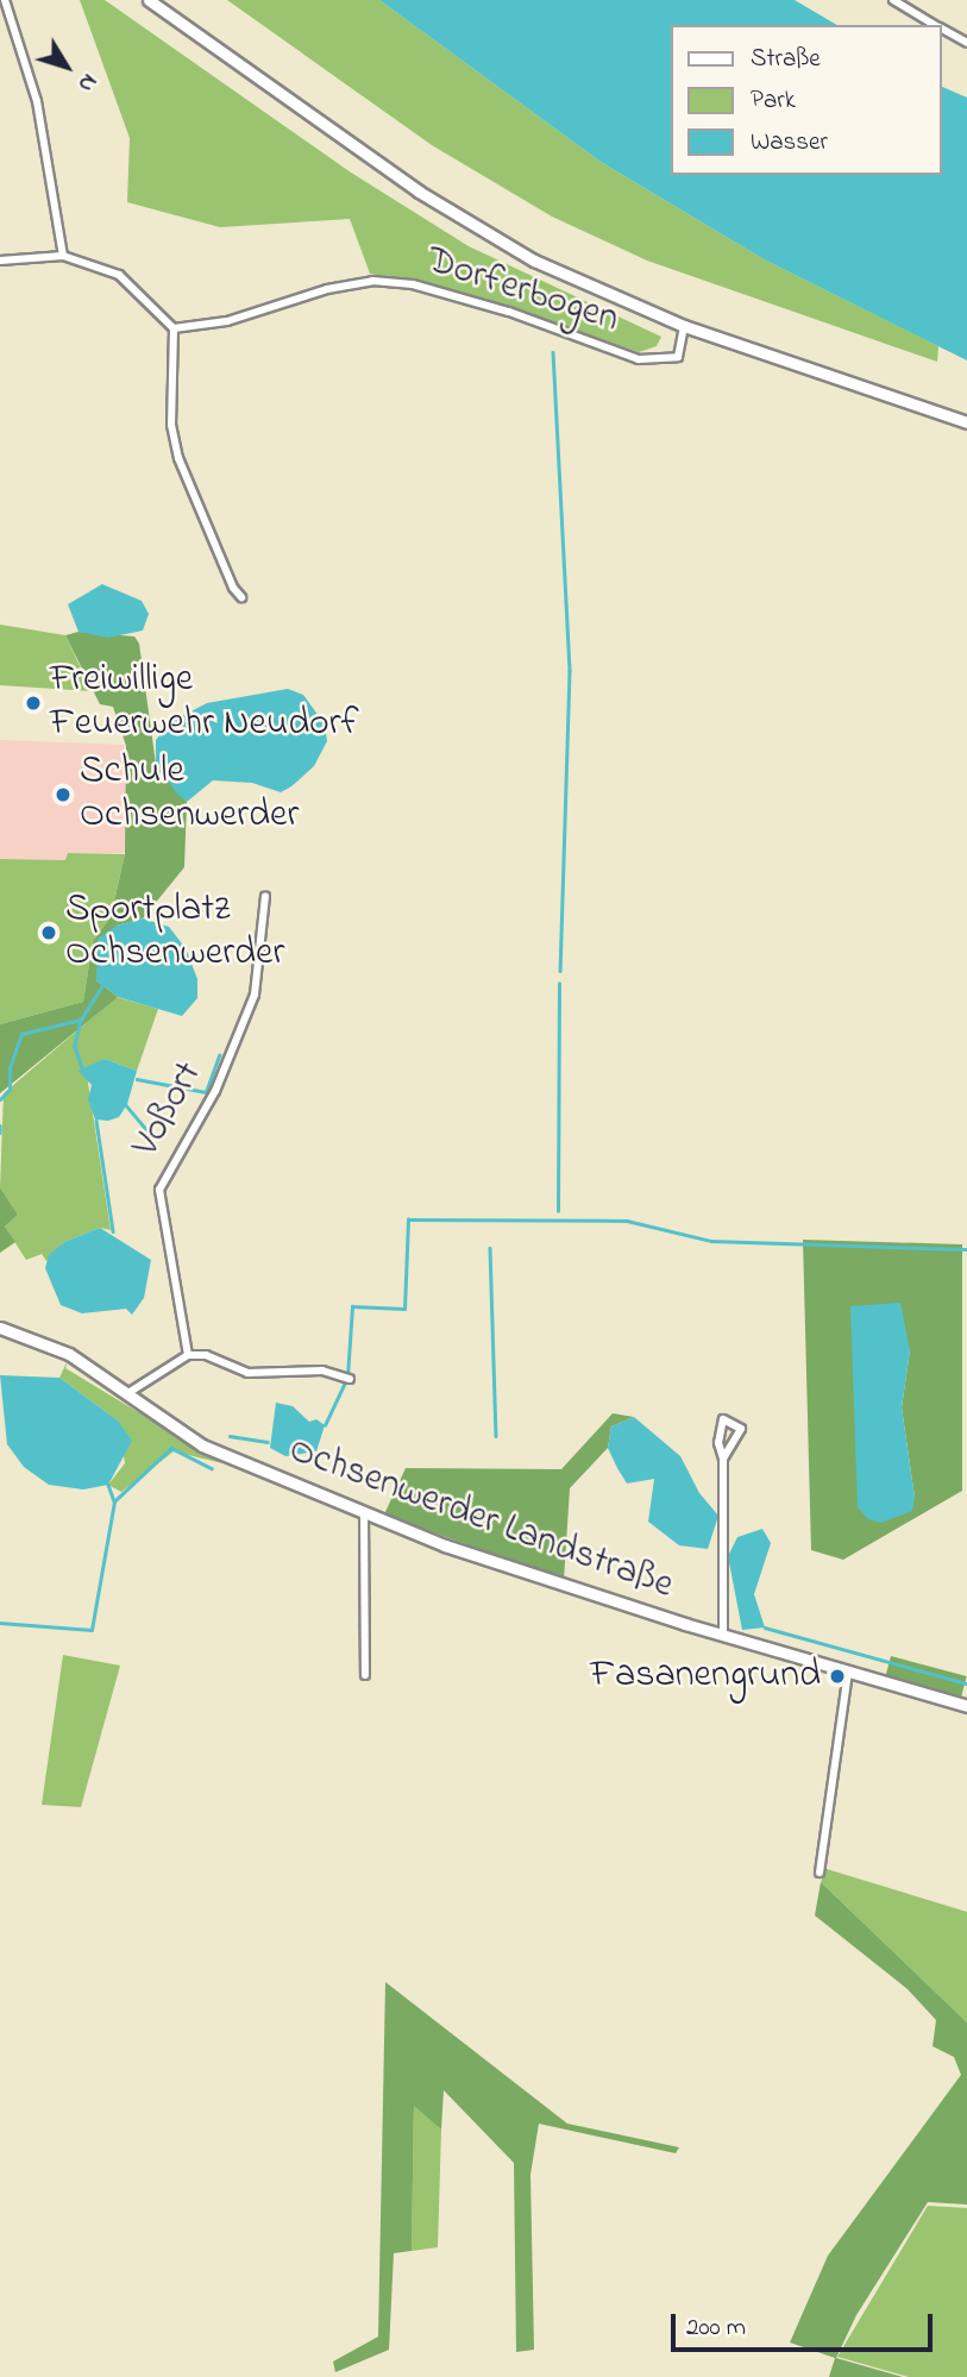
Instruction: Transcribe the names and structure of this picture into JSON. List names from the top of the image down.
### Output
{
  "streets": {
    "street": ["Dorferbogen", "Voßort", "Ochsenwerder Landstraße"]
  },
  "places": [
    "Freiwillige Feuerwehr Neudorf",
    "Schule Ochsenwerder",
    "Sportplatz Ochsenwerder",
    "Fasanengrund"
  ],
  "legend": ["Straße", "Park", "Wasser"],
  "scale_bar": "200 m",
  "north": "bottom right"
}
